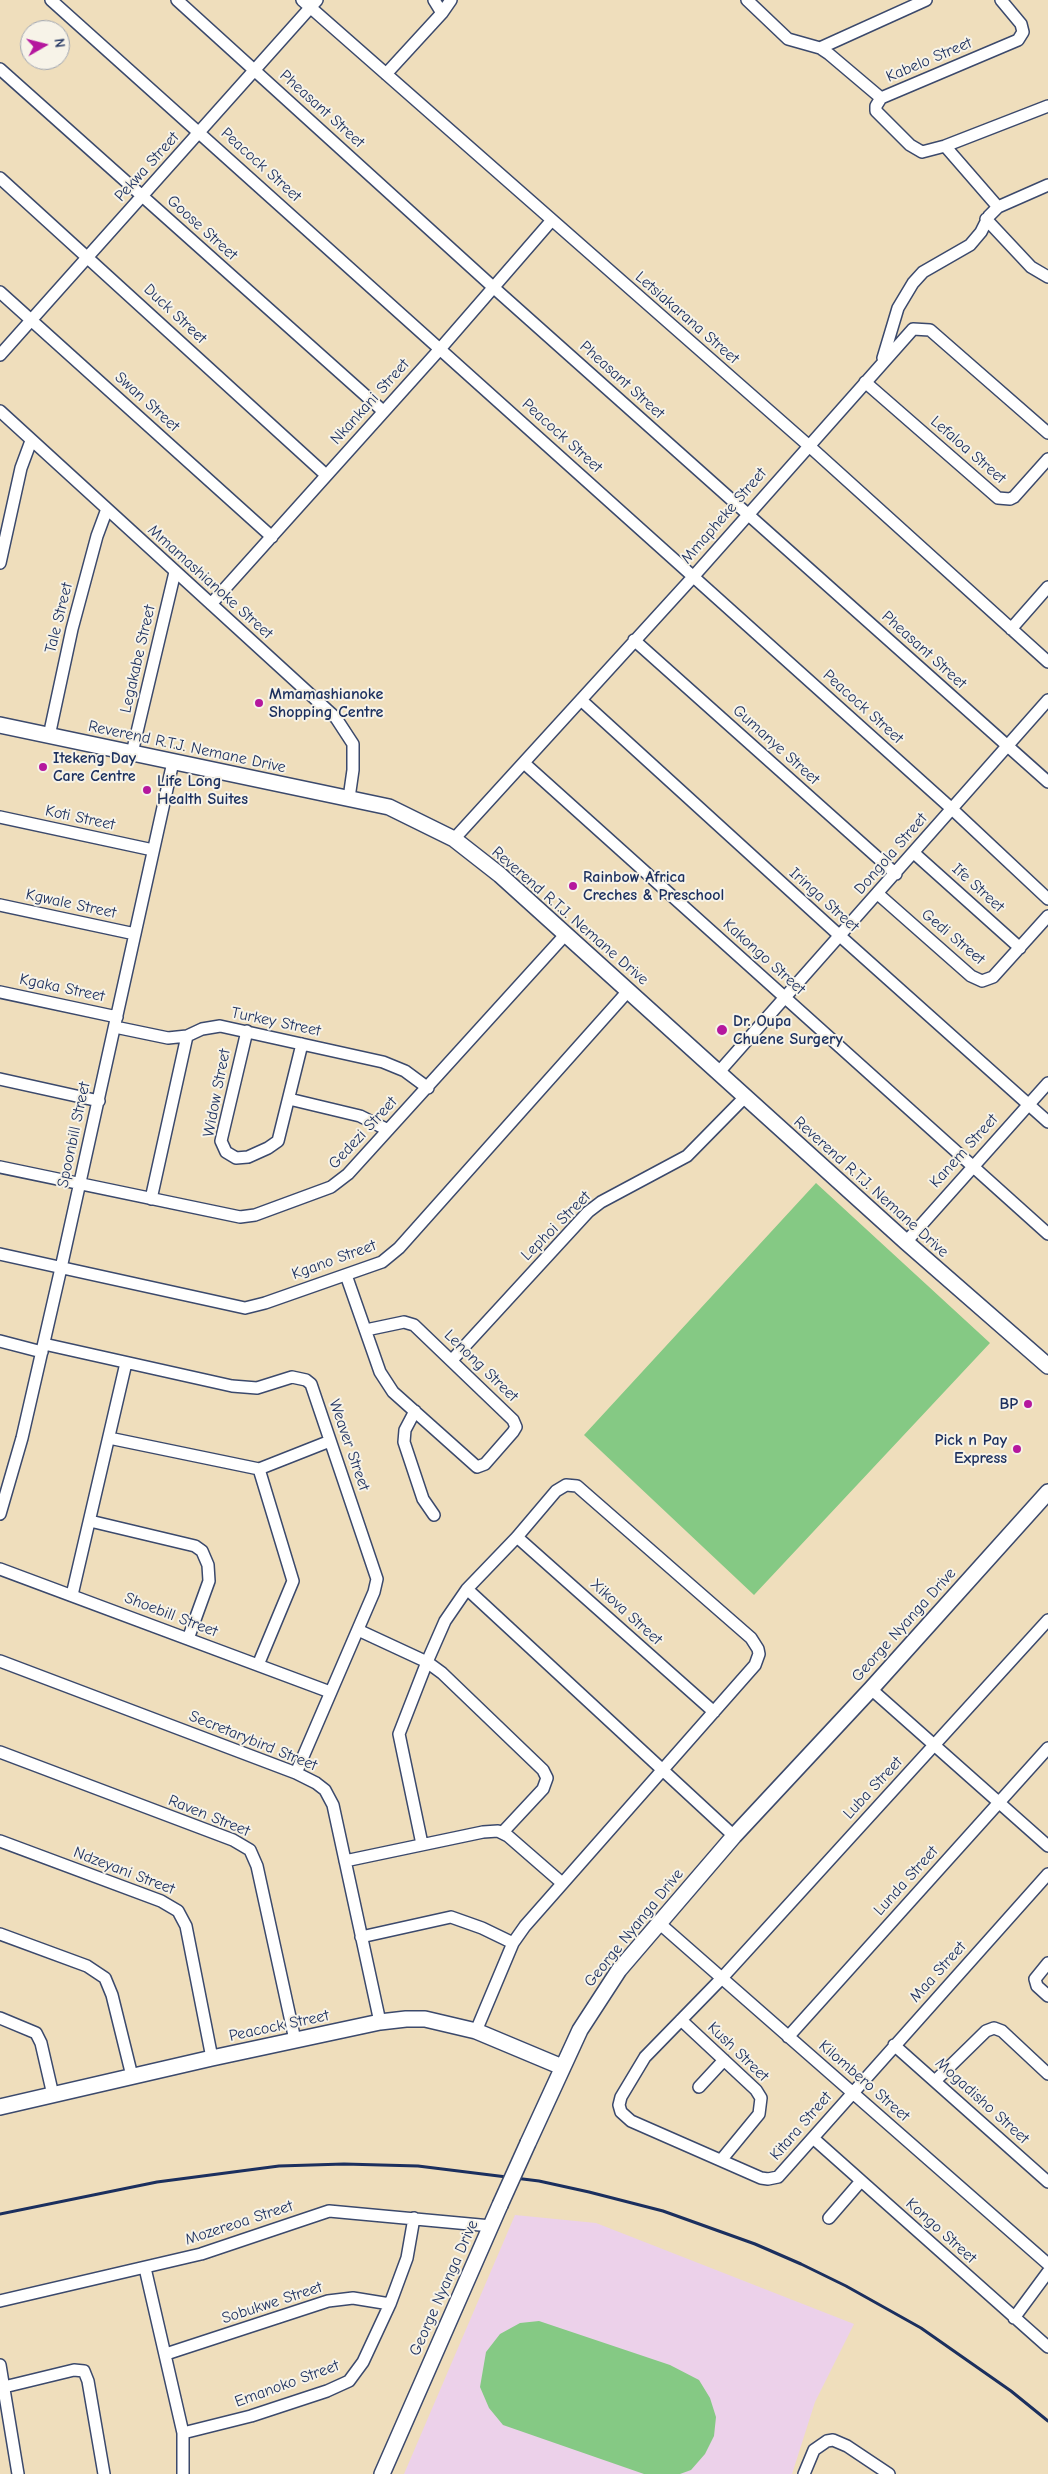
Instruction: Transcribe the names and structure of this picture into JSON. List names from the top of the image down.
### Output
{
  "streets": {
    "street": [
      "Kabelo Street",
      "Pheasant Street",
      "Peacock Street",
      "Pekwa Street",
      "Goose Street",
      "Duck Street",
      "Letsiakarana Street",
      "Swan Street",
      "Nkankani Street",
      "Lefaloa Street",
      "Mmapheke Street",
      "Mmamashianoke Street",
      "Tale Street",
      "Legakabe Street",
      "Gumanye Street",
      "Reverend R.T.J. Nemane Drive",
      "Koti Street",
      "Dongola Street",
      "Ife Street",
      "Iringa Street",
      "Kgwale Street",
      "Gedi Street",
      "Kakongo Street",
      "Kgaka Street",
      "Turkey Street",
      "Widow Street",
      "Gedezi Street",
      "Spoonbill Street",
      "Kanem Street",
      "Lephoi Street",
      "Kgano Street",
      "Lenong Street",
      "Weaver Street",
      "Xikova Street",
      "Shoebill Street",
      "George Nyanga Drive",
      "Secretarybird Street",
      "Luba Street",
      "Raven Street",
      "Ndzeyani Street",
      "Lunda Street",
      "Maa Street",
      "Kush Street",
      "Kilombero Street",
      "Mogadisho Street",
      "Kitara Street",
      "Mozereoa Street",
      "Kongo Street",
      "Sobukwe Street",
      "Emanoko Street"
    ]
  },
  "crossings": [
    ["Pheasant Street", "Pekwa Street"],
    ["Pheasant Street", "Nkankani Street"],
    ["Pheasant Street", "Mmapheke Street"],
    ["Pheasant Street", "Dongola Street"],
    ["Peacock Street", "Pekwa Street"],
    ["Peacock Street", "Nkankani Street"],
    ["Peacock Street", "Mmapheke Street"],
    ["Peacock Street", "Dongola Street"],
    ["Peacock Street", "George Nyanga Drive"],
    ["Peacock Street", "Secretarybird Street"],
    ["Peacock Street", "Raven Street"],
    ["Peacock Street", "Ndzeyani Street"],
    ["Pekwa Street", "Goose Street"],
    ["Pekwa Street", "Duck Street"],
    ["Pekwa Street", "Letsiakarana Street"],
    ["Pekwa Street", "Swan Street"],
    ["Goose Street", "Nkankani Street"],
    ["Duck Street", "Nkankani Street"],
    ["Letsiakarana Street", "Nkankani Street"],
    ["Letsiakarana Street", "Mmapheke Street"],
    ["Swan Street", "Nkankani Street"],
    ["Nkankani Street", "Mmamashianoke Street"],
    ["Lefaloa Street", "Mmapheke Street"],
    ["Mmapheke Street", "Gumanye Street"],
    ["Mmapheke Street", "Reverend R.T.J. Nemane Drive"],
    ["Mmapheke Street", "Iringa Street"],
    ["Mmapheke Street", "Kakongo Street"],
    ["Mmamashianoke Street", "Tale Street"],
    ["Mmamashianoke Street", "Legakabe Street"],
    ["Mmamashianoke Street", "Reverend R.T.J. Nemane Drive"],
    ["Tale Street", "Reverend R.T.J. Nemane Drive"],
    ["Legakabe Street", "Reverend R.T.J. Nemane Drive"],
    ["Gumanye Street", "Dongola Street"],
    ["Reverend R.T.J. Nemane Drive", "Dongola Street"],
    ["Reverend R.T.J. Nemane Drive", "Gedezi Street"],
    ["Reverend R.T.J. Nemane Drive", "Spoonbill Street"],
    ["Reverend R.T.J. Nemane Drive", "Kanem Street"],
    ["Reverend R.T.J. Nemane Drive", "Lephoi Street"],
    ["Reverend R.T.J. Nemane Drive", "Kgano Street"],
    ["Koti Street", "Spoonbill Street"],
    ["Dongola Street", "Ife Street"],
    ["Dongola Street", "Iringa Street"],
    ["Dongola Street", "Gedi Street"],
    ["Dongola Street", "Kakongo Street"],
    ["Ife Street", "Gedi Street"],
    ["Iringa Street", "Kanem Street"],
    ["Kgwale Street", "Spoonbill Street"],
    ["Kakongo Street", "Kanem Street"],
    ["Kgaka Street", "Turkey Street"],
    ["Kgaka Street", "Spoonbill Street"],
    ["Turkey Street", "Widow Street"],
    ["Turkey Street", "Gedezi Street"],
    ["Gedezi Street", "Spoonbill Street"],
    ["Spoonbill Street", "Kgano Street"],
    ["Spoonbill Street", "Weaver Street"],
    ["Lephoi Street", "Lenong Street"],
    ["Kgano Street", "Lenong Street"],
    ["Weaver Street", "Shoebill Street"],
    ["Weaver Street", "Secretarybird Street"],
    ["George Nyanga Drive", "Kilombero Street"],
    ["George Nyanga Drive", "Mozereoa Street"],
    ["Luba Street", "Kush Street"],
    ["Luba Street", "Kilombero Street"],
    ["Luba Street", "Kitara Street"],
    ["Lunda Street", "Kilombero Street"],
    ["Maa Street", "Kilombero Street"],
    ["Maa Street", "Mogadisho Street"],
    ["Maa Street", "Kitara Street"],
    ["Kilombero Street", "Kitara Street"],
    ["Kitara Street", "Kongo Street"],
    ["Mozereoa Street", "Emanoko Street"],
    ["Sobukwe Street", "Emanoko Street"]
  ],
  "places": [
    "Mmamashianoke Shopping Centre",
    "Itekeng Day Care Centre",
    "Life Long Health Suites",
    "Rainbow Africa Creches & Preschool",
    "Dr. Oupa Chuene Surgery",
    "BP",
    "Pick n Pay Express"
  ],
  "north": "right"
}
